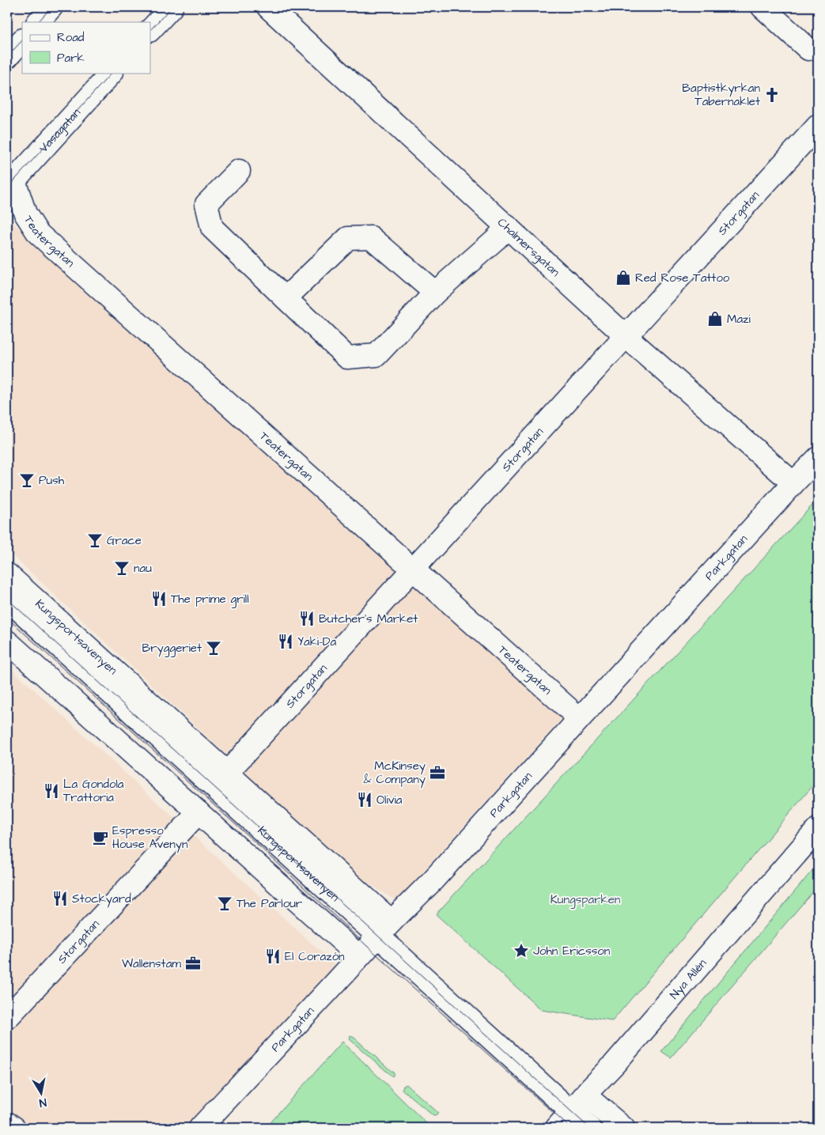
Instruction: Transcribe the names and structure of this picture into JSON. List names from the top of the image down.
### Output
{
  "streets": {
    "street": [
      "Vasagatan",
      "Storgatan",
      "Teatergatan",
      "Chalmersgatan",
      "Parkgatan",
      "Kungsportsavenyen",
      "Nya Allén"
    ]
  },
  "crossings": [
    ["Vasagatan", "Teatergatan"],
    ["Storgatan", "Teatergatan"],
    ["Storgatan", "Chalmersgatan"],
    ["Storgatan", "Kungsportsavenyen"],
    ["Teatergatan", "Parkgatan"],
    ["Chalmersgatan", "Parkgatan"],
    ["Parkgatan", "Kungsportsavenyen"]
  ],
  "parks": ["Kungsparken"],
  "places": {
    "church": ["Baptistkyrkan Tabernaklet"],
    "shop": ["Red Rose Tattoo", "Mazi"],
    "bar": [
      "Push",
      "Grace",
      "nau",
      "Bryggeriet",
      "The Parlour"
    ],
    "restaurant": [
      "The prime grill",
      "Butcher's Market",
      "Yaki-Da",
      "La Gondola Trattoria",
      "Olivia",
      "Stockyard",
      "El Corazón"
    ],
    "office": ["McKinsey & Company", "Wallenstam"],
    "cafe": ["Espresso House Avenyn"],
    "place": ["John Ericsson"]
  },
  "legend": ["Road", "Park"],
  "north": "bottom"
}
